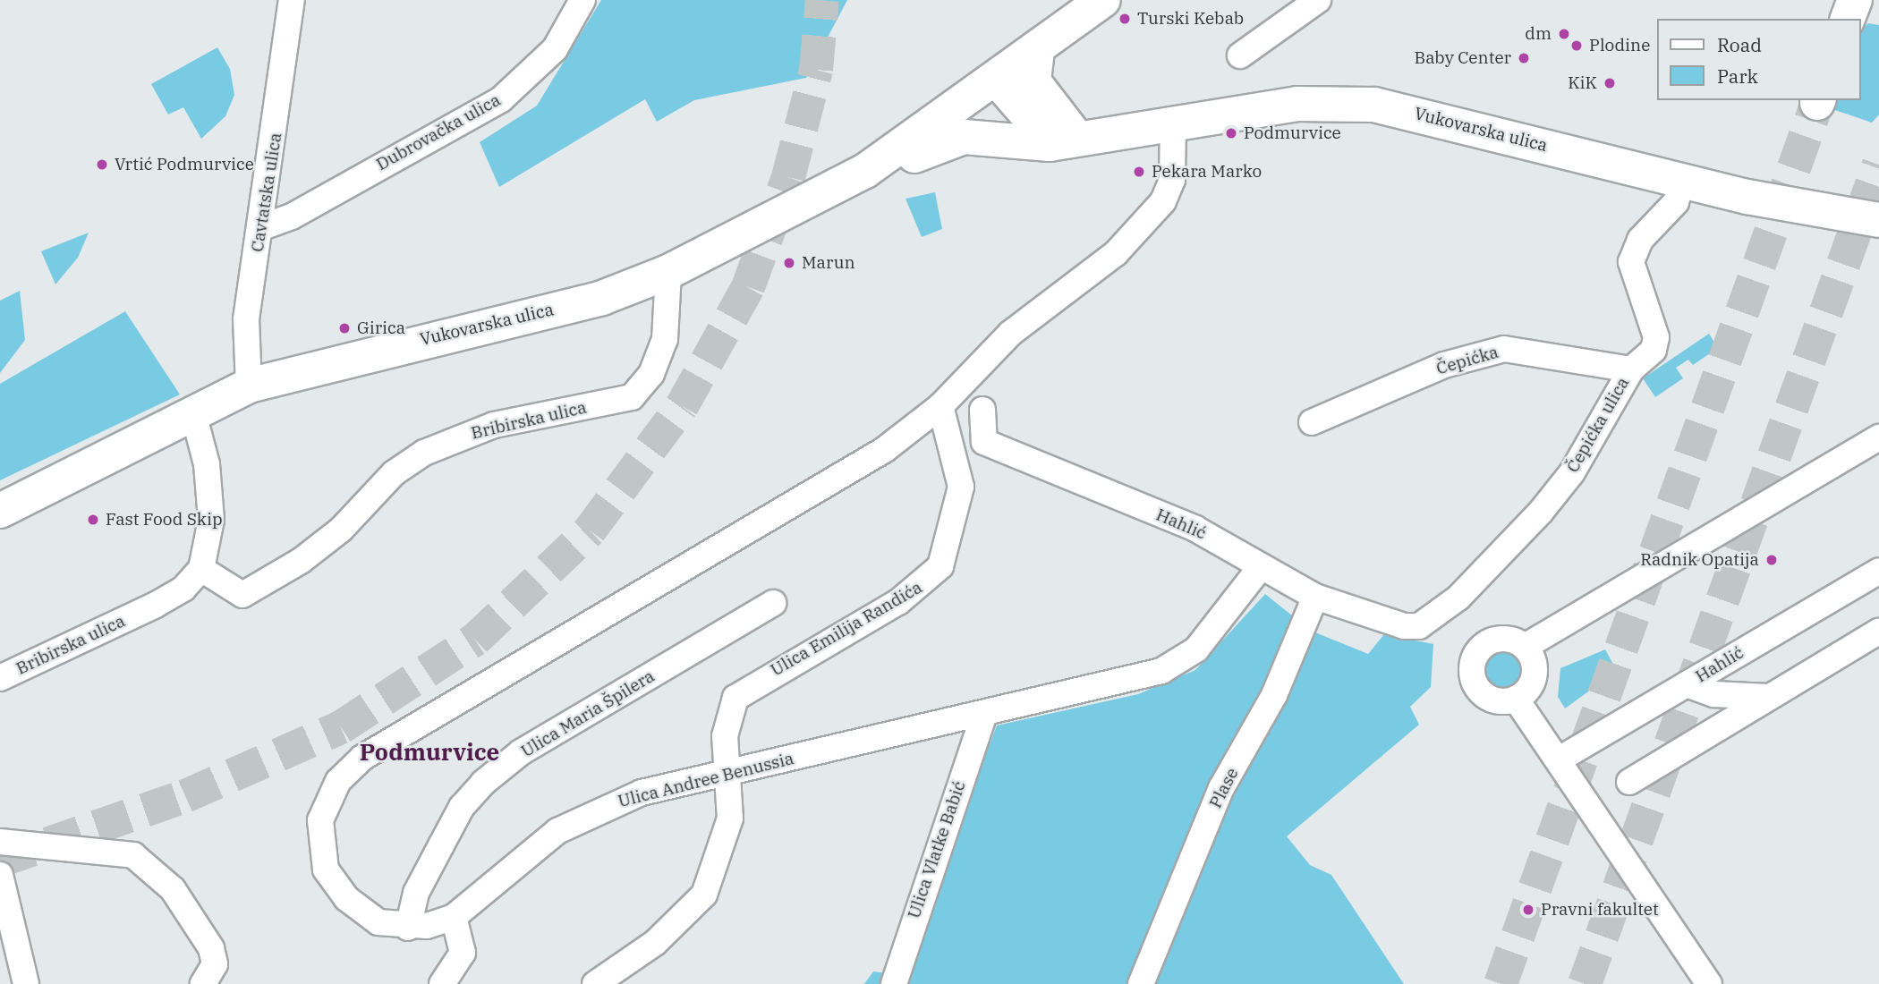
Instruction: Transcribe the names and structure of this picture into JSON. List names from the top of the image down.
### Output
{
  "streets": {
    "main road": ["Vukovarska ulica"],
    "street": [
      "Dubrovačka ulica",
      "Cavtatska ulica",
      "Čepićka",
      "Bribirska ulica",
      "Čepićka ulica",
      "Hahlić",
      "Ulica Emilija Randića",
      "Ulica Maria Špilera",
      "Ulica Andree Benussia",
      "Plase",
      "Ulica Vlatke Babić"
    ]
  },
  "crossings": [
    ["Vukovarska ulica", "Cavtatska ulica"],
    ["Vukovarska ulica", "Bribirska ulica"],
    ["Vukovarska ulica", "Čepićka ulica"],
    ["Dubrovačka ulica", "Cavtatska ulica"],
    ["Čepićka", "Čepićka ulica"],
    ["Čepićka ulica", "Hahlić"],
    ["Hahlić", "Ulica Andree Benussia"],
    ["Hahlić", "Plase"],
    ["Ulica Emilija Randića", "Ulica Andree Benussia"],
    ["Ulica Maria Špilera", "Ulica Andree Benussia"],
    ["Ulica Andree Benussia", "Ulica Vlatke Babić"]
  ],
  "districts": ["Podmurvice"],
  "places": [
    "Turski Kebab",
    "dm",
    "Plodine",
    "Baby Center",
    "KiK",
    "Podmurvice",
    "Vrtić Podmurvice",
    "Pekara Marko",
    "Marun",
    "Girica",
    "Fast Food Skip",
    "Radnik Opatija",
    "Pravni fakultet"
  ],
  "legend": ["Road", "Park"]
}
